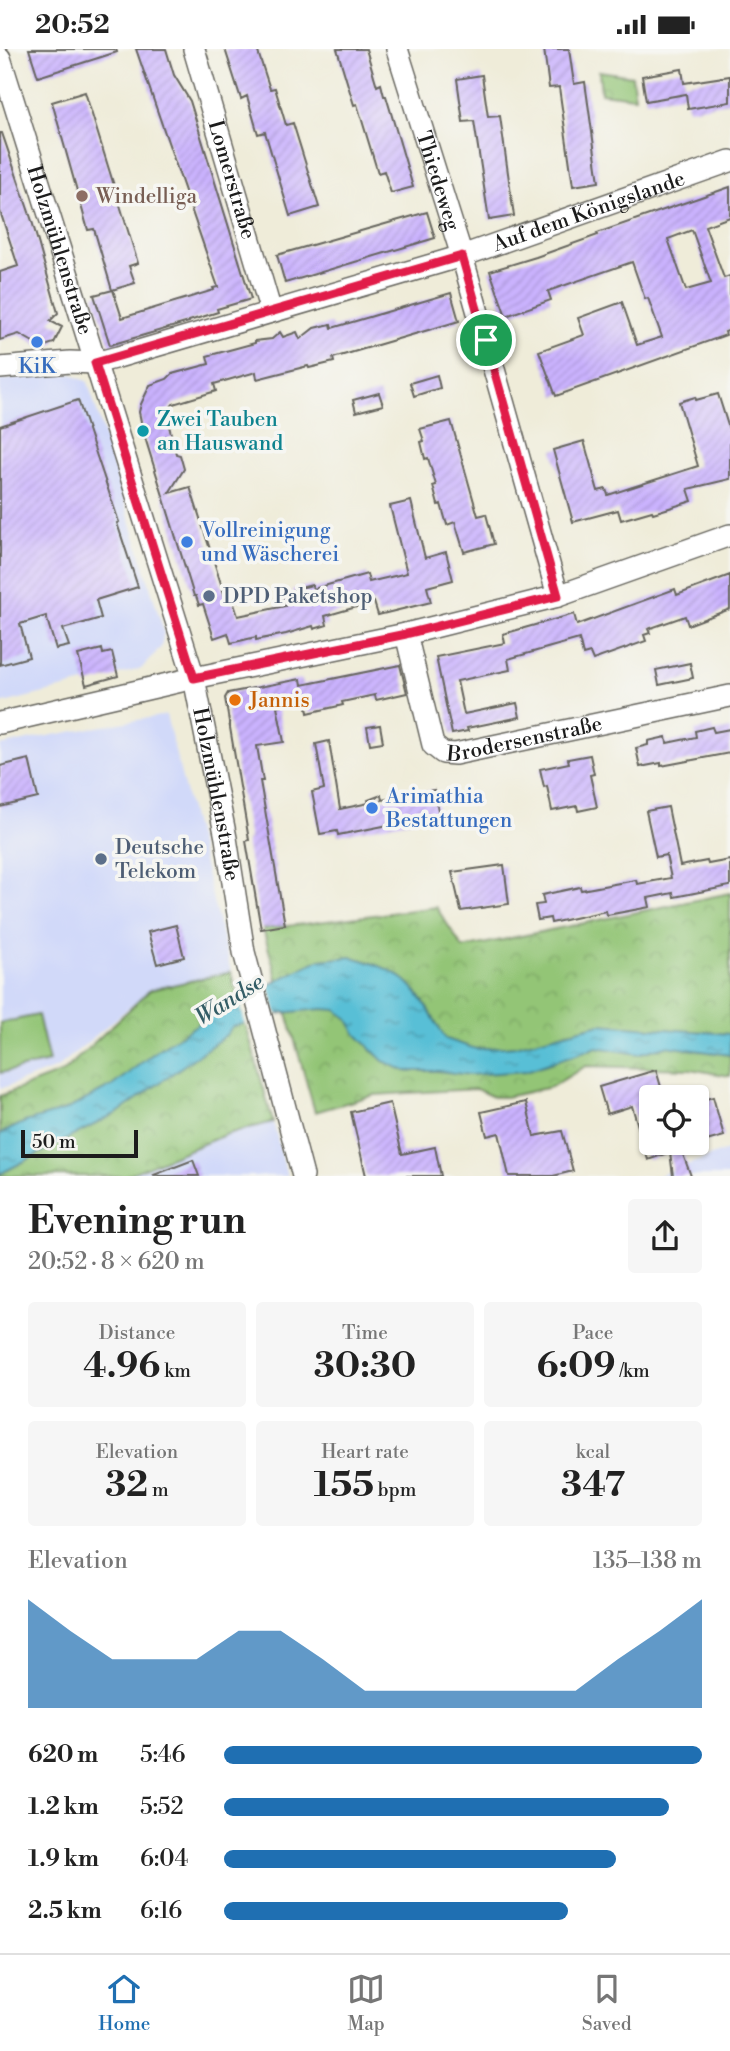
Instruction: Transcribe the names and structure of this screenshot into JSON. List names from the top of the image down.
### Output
{
  "streets": {
    "street": [
      "Lomerstraße",
      "Thiedeweg",
      "Auf dem Königslande",
      "Holzmühlenstraße",
      "Brodersenstraße"
    ]
  },
  "crossings": [
    ["Lomerstraße", "Auf dem Königslande"],
    ["Thiedeweg", "Auf dem Königslande"],
    ["Auf dem Königslande", "Holzmühlenstraße"]
  ],
  "water": ["Wandse"],
  "places": [
    "Windelliga",
    "KiK",
    "Zwei Tauben an Hauswand",
    "Vollreinigung und Wäscherei",
    "DPD Paketshop",
    "Jannis",
    "Arimathia Bestattungen",
    "Deutsche Telekom"
  ],
  "scale_bar": "50 m",
  "page": {
    "status": "20:52",
    "scale": "50 m",
    "heading": ["Evening run", "20:52 · 8 × 620 m"],
    "stats": [
      ["Distance", "4.96 km"],
      ["Time", "30:30"],
      ["Pace", "6:09 /km"],
      ["Elevation", "32 m"],
      ["Heart rate", "155 bpm"],
      ["kcal", "347"]
    ],
    "chart": ["Elevation", "135–138 m"],
    "list": [
      {
        "name": "620 m",
        "note": "5:46"
      },
      {
        "name": "1.2 km",
        "note": "5:52"
      },
      {
        "name": "1.9 km",
        "note": "6:04"
      },
      {
        "name": "2.5 km",
        "note": "6:16"
      }
    ],
    "tabs": ["Home", "Map", "Saved"]
  }
}
